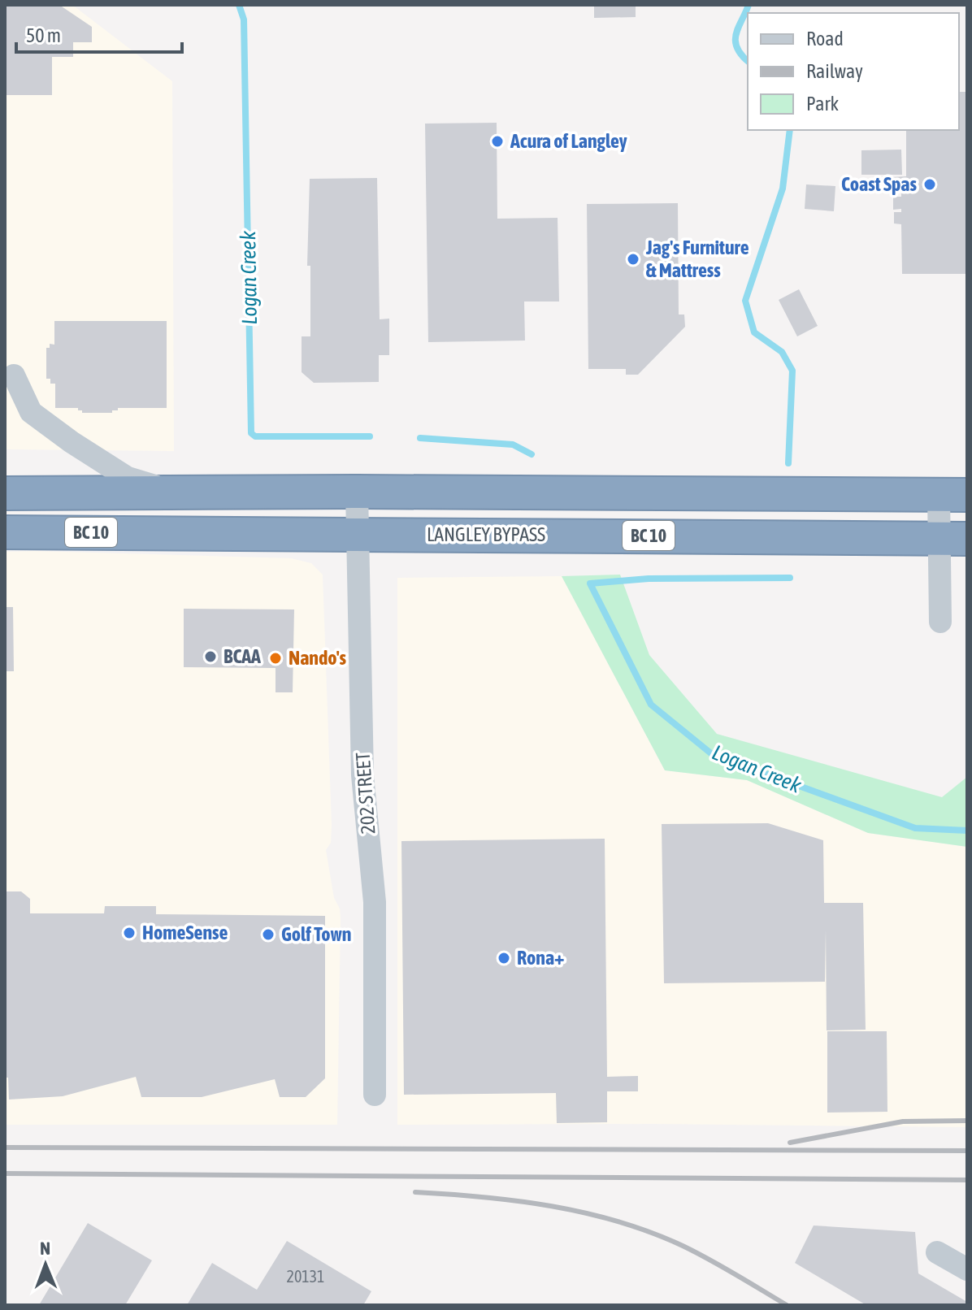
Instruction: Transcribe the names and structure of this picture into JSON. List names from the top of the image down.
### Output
{
  "streets": {
    "highway": ["BC 10", "LANGLEY BYPASS"],
    "street": ["202 STREET"]
  },
  "crossings": [
    ["BC 10", "202 STREET"],
    ["LANGLEY BYPASS", "202 STREET"]
  ],
  "water": ["Logan Creek"],
  "places": [
    "Acura of Langley",
    "Coast Spas",
    "Jag's Furniture & Mattress",
    "BCAA",
    "Nando's",
    "HomeSense",
    "Golf Town",
    "Rona+"
  ],
  "house_numbers": ["20131"],
  "legend": ["Road", "Railway", "Park"],
  "scale_bar": "50 m",
  "north": "top"
}
